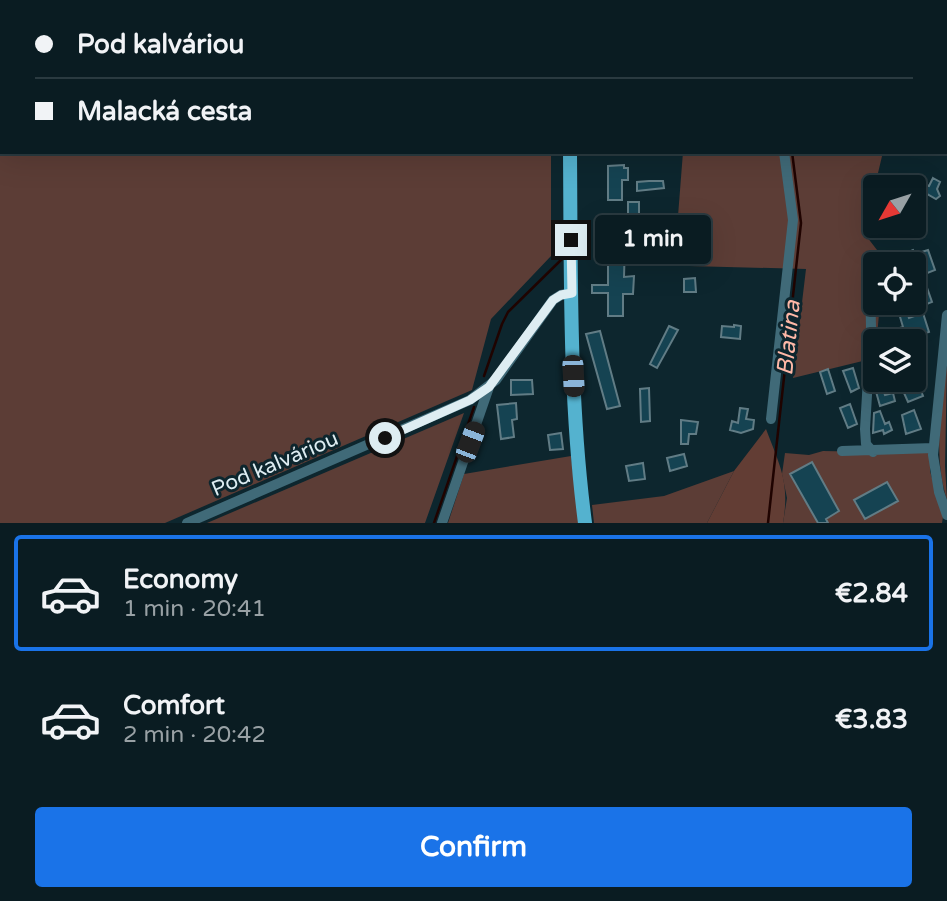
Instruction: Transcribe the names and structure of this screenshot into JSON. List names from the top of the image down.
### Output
{
  "streets": {
    "street": ["Pod kalváriou"]
  },
  "water": ["Blatina"],
  "north": "bottom left",
  "page": {
    "banner": ["Pod kalváriou", "Malacká cesta"],
    "bubble": "1 min",
    "list": [
      {
        "name": "Economy",
        "note": "1 min · 20:41",
        "value": "€2.84"
      },
      {
        "name": "Comfort",
        "note": "2 min · 20:42",
        "value": "€3.83"
      }
    ],
    "buttons": "Confirm"
  }
}
